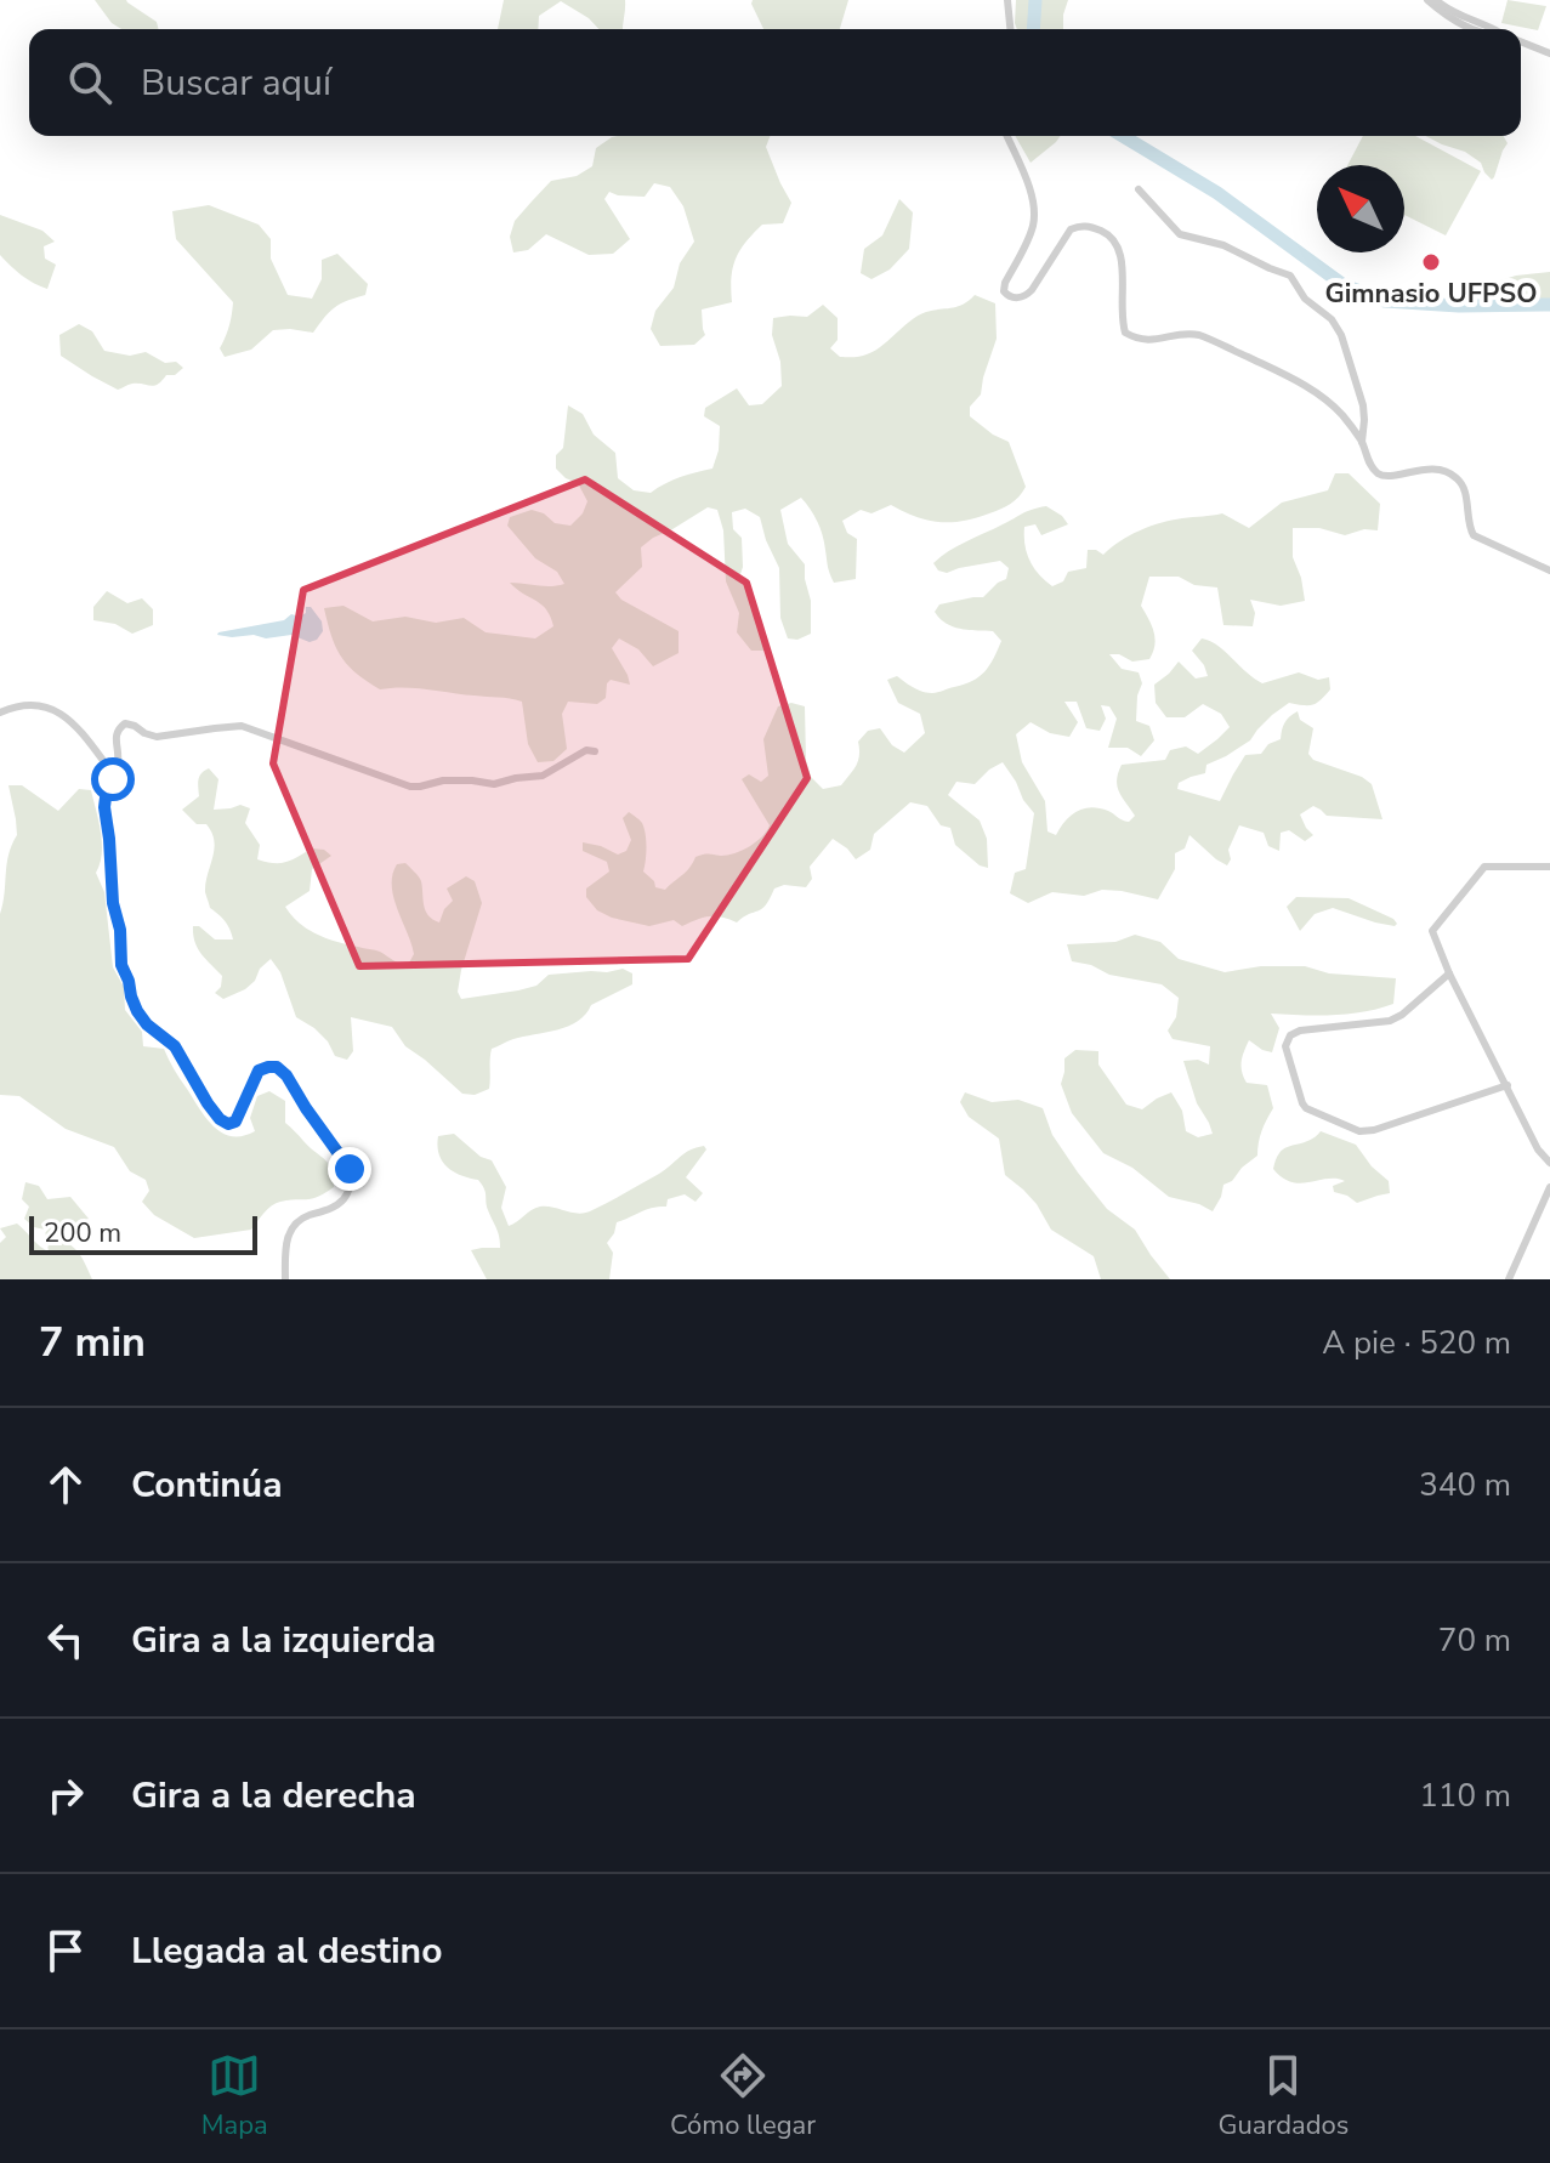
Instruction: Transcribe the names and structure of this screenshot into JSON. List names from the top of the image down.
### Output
{
  "places": ["Gimnasio UFPSO"],
  "scale_bar": "200 m",
  "north": "top left",
  "page": {
    "search": "Buscar aquí",
    "scale": "200 m",
    "heading": ["7 min", "A pie · 520 m"],
    "list": [
      ["Continúa", "340 m"],
      ["Gira a la izquierda", "70 m"],
      ["Gira a la derecha", "110 m"],
      "Llegada al destino"
    ],
    "nav": ["Mapa", "Cómo llegar", "Guardados"]
  }
}
